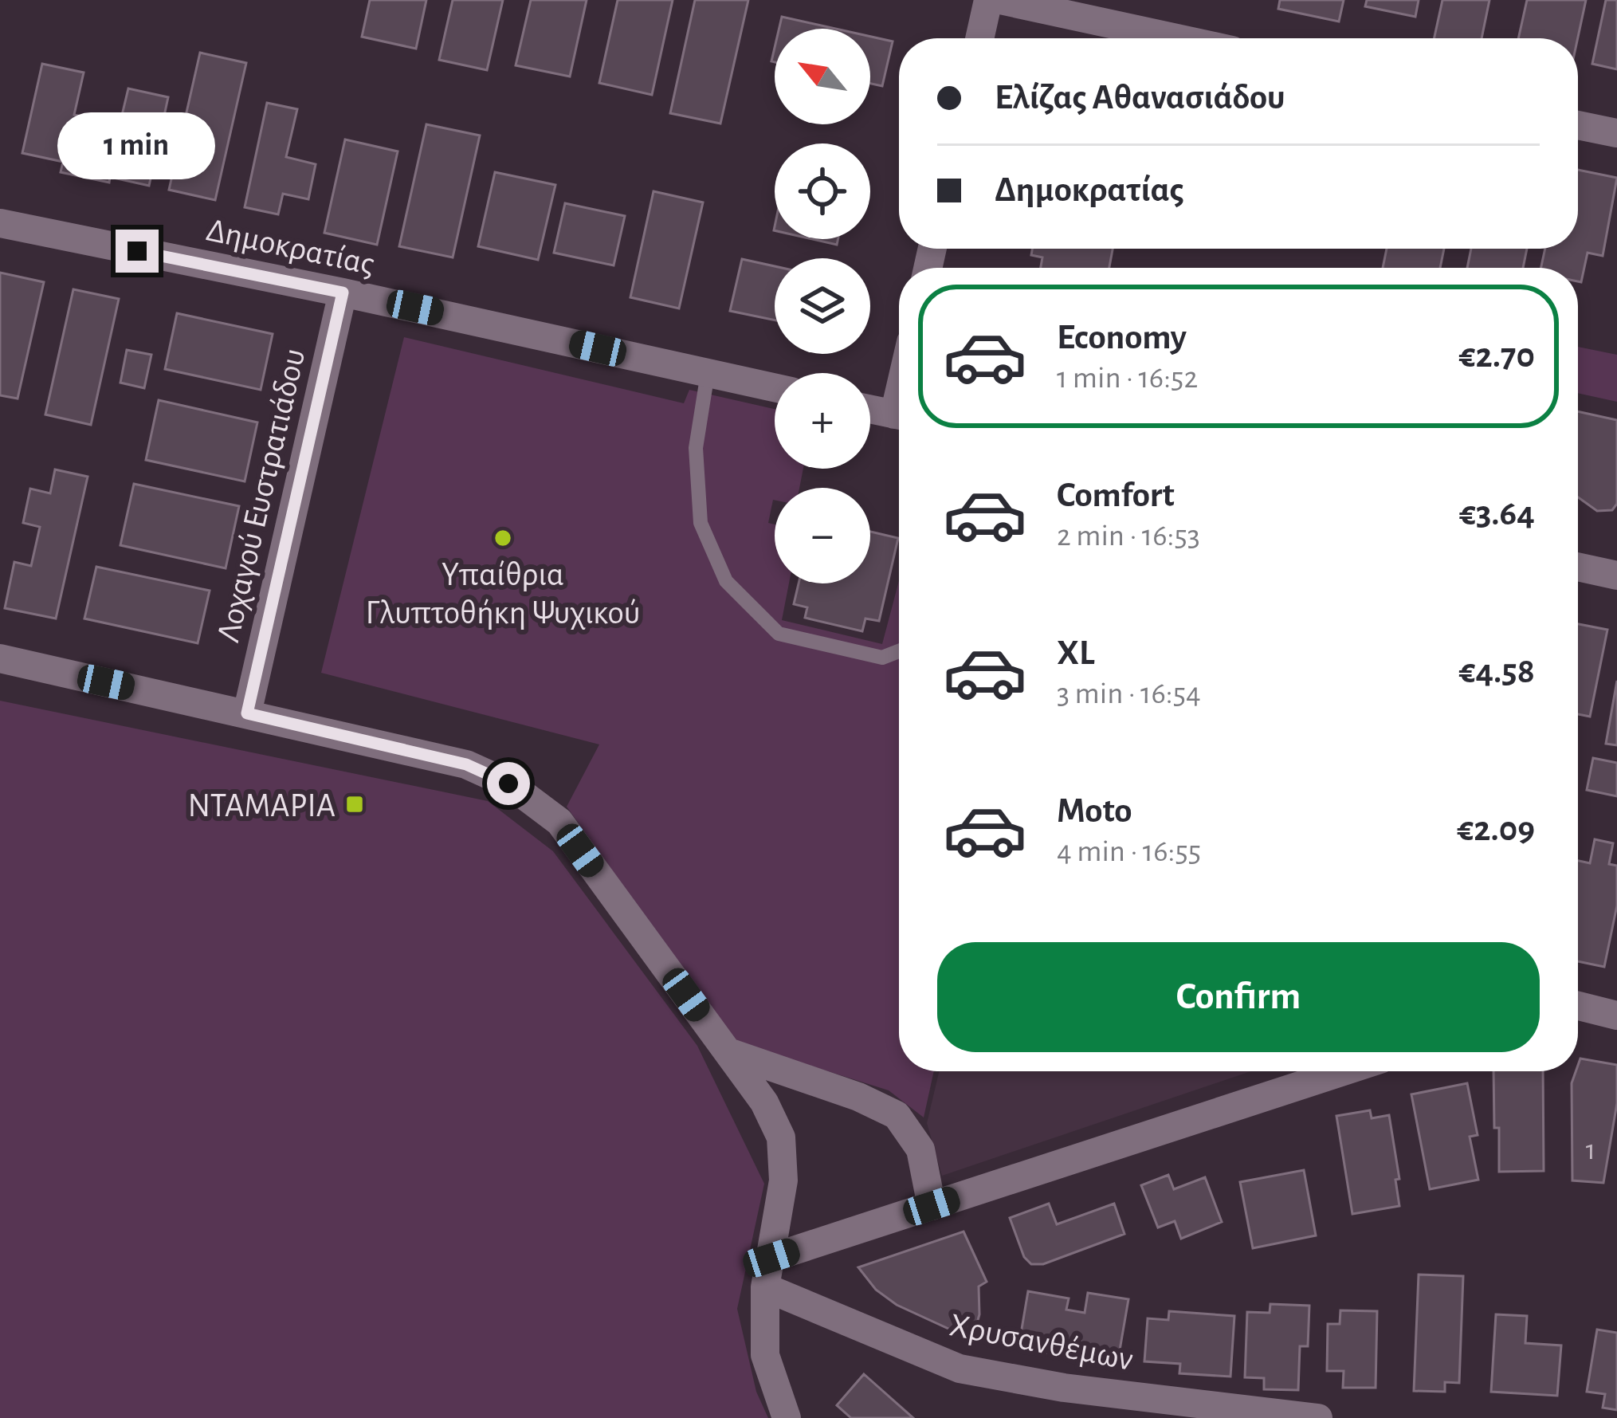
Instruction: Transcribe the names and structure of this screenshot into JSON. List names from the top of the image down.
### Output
{
  "streets": {
    "street": ["Δημοκρατίας", "Λοχαγού Ευστρατιάδου", "Χρυσανθέμων"]
  },
  "crossings": [
    ["Δημοκρατίας", "Λοχαγού Ευστρατιάδου"]
  ],
  "places": {
    "other": ["Υπαίθρια Γλυπτοθήκη Ψυχικού"],
    "transit": ["ΝΤΑΜΑΡΙΑ"]
  },
  "house_numbers": ["1"],
  "north": "top left",
  "page": {
    "map_buttons": ["+", "−"],
    "banner": ["Ελίζας Αθανασιάδου", "Δημοκρατίας"],
    "bubble": "1 min",
    "list": [
      {
        "name": "Economy",
        "note": "1 min · 16:52",
        "value": "€2.70"
      },
      {
        "name": "Comfort",
        "note": "2 min · 16:53",
        "value": "€3.64"
      },
      {
        "name": "XL",
        "note": "3 min · 16:54",
        "value": "€4.58"
      },
      {
        "name": "Moto",
        "note": "4 min · 16:55",
        "value": "€2.09"
      }
    ],
    "buttons": "Confirm"
  }
}
